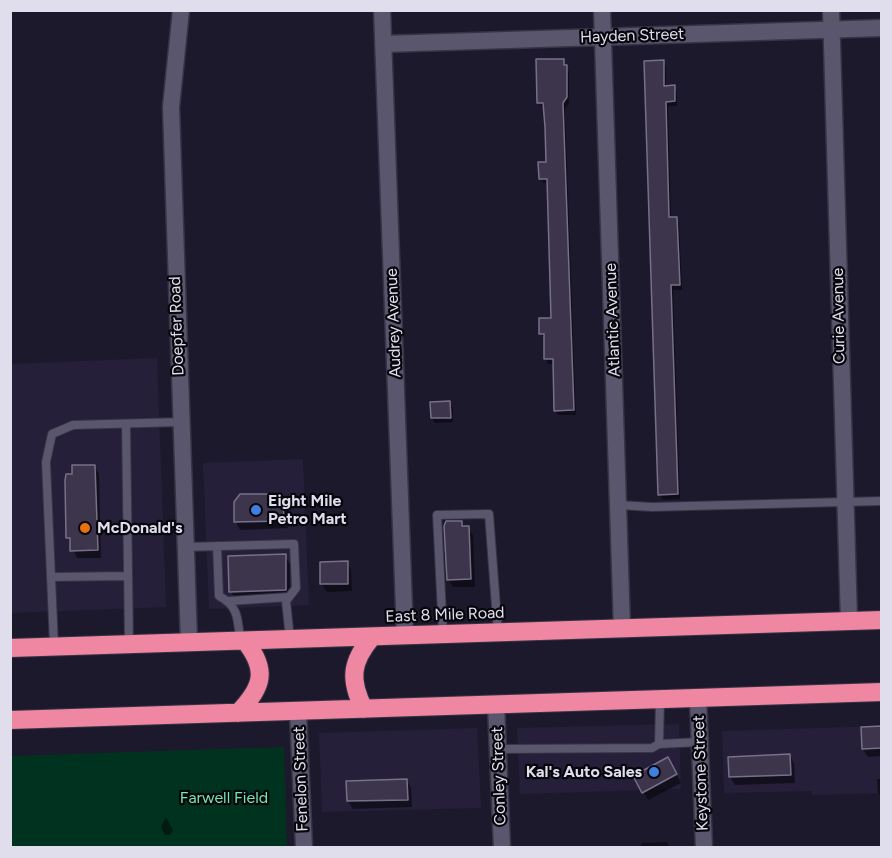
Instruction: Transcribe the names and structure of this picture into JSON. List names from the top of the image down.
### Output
{
  "streets": {
    "highway": ["East 8 Mile Road"],
    "street": [
      "Hayden Street",
      "Curie Avenue",
      "Atlantic Avenue",
      "Audrey Avenue",
      "Doepfer Road",
      "Keystone Street",
      "Conley Street",
      "Fenelon Street"
    ]
  },
  "crossings": [
    ["Hayden Street", "Curie Avenue"],
    ["Hayden Street", "Atlantic Avenue"],
    ["Hayden Street", "Audrey Avenue"],
    ["Curie Avenue", "East 8 Mile Road"],
    ["Atlantic Avenue", "East 8 Mile Road"],
    ["Audrey Avenue", "East 8 Mile Road"],
    ["Doepfer Road", "East 8 Mile Road"]
  ],
  "parks": ["Farwell Field"],
  "places": ["Eight Mile Petro Mart", "McDonald's", "Kal's Auto Sales"]
}
